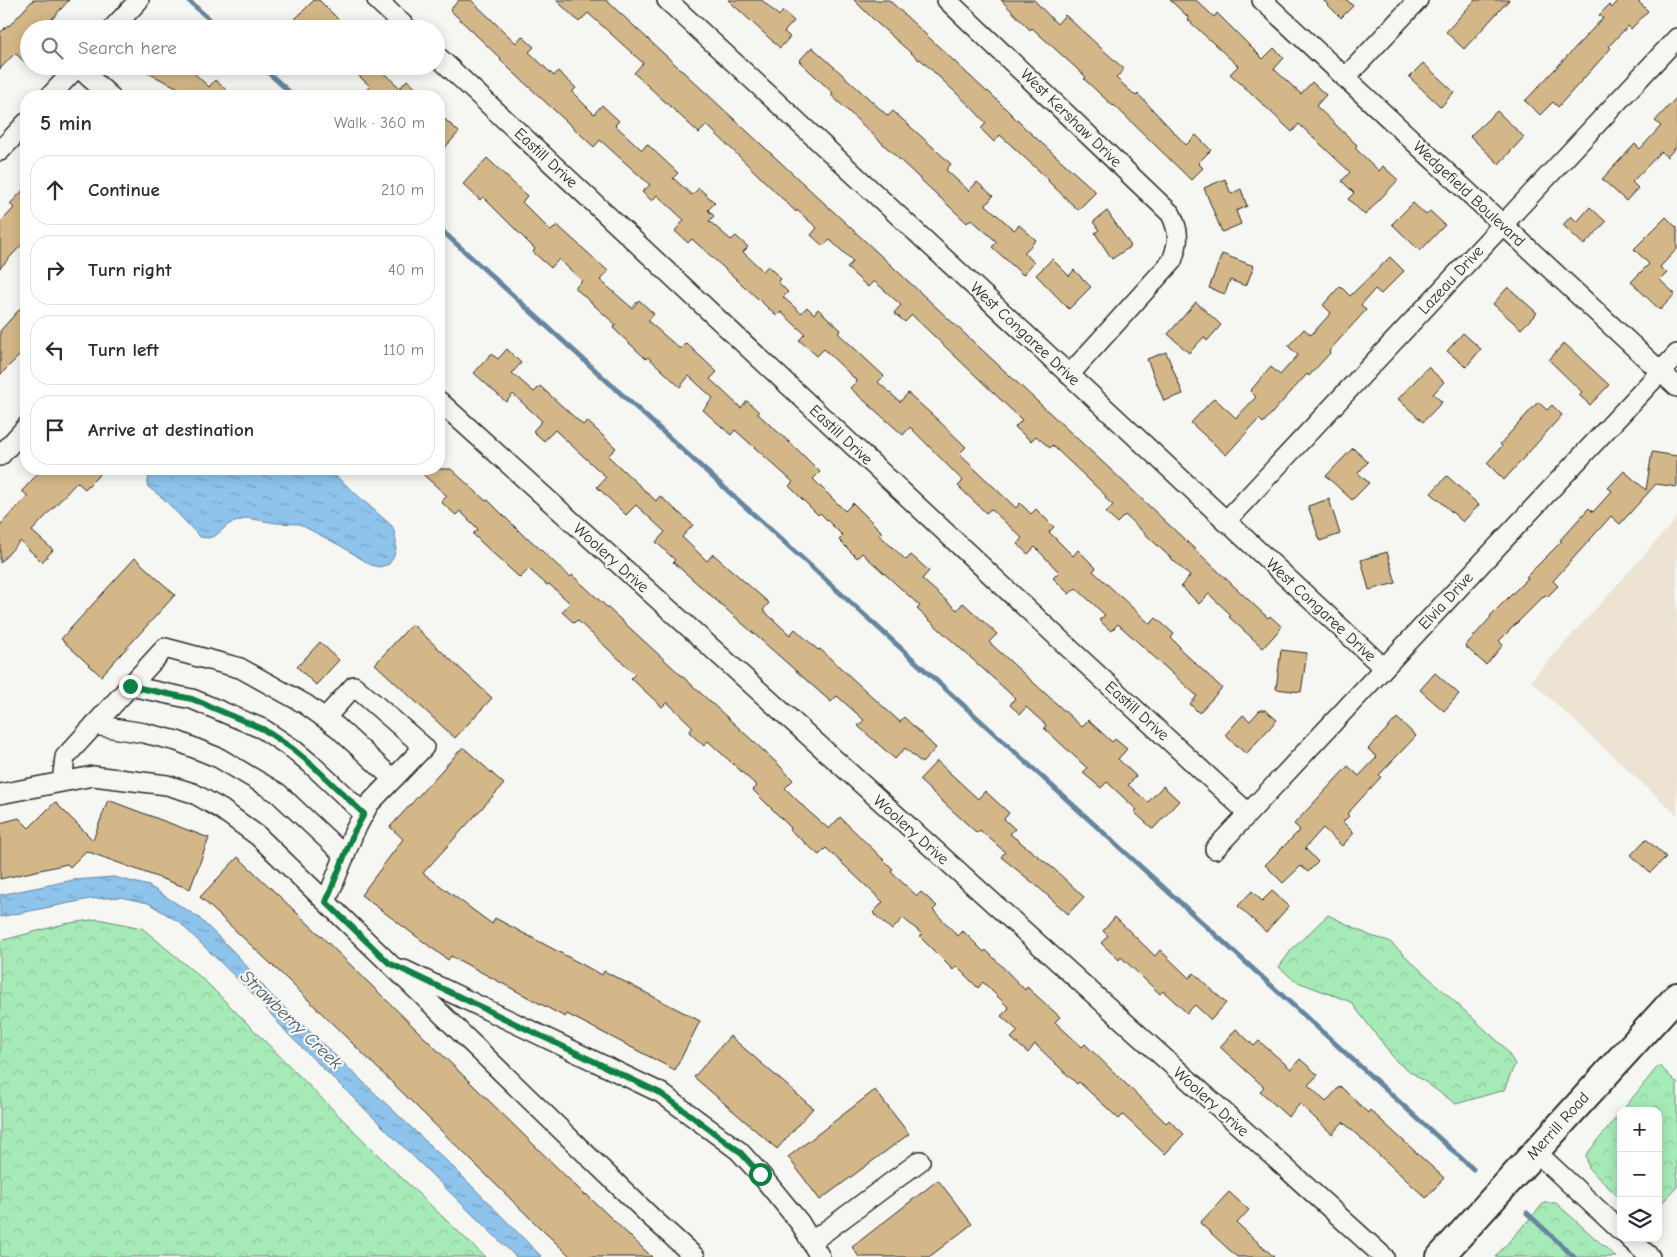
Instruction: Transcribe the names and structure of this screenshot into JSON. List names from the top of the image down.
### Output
{
  "streets": {
    "main road": ["Merrill Road"],
    "street": [
      "West Kershaw Drive",
      "Eastill Drive",
      "Wedgefield Boulevard",
      "Lazeau Drive",
      "West Congaree Drive",
      "Woolery Drive",
      "Elvia Drive"
    ]
  },
  "crossings": [
    ["West Kershaw Drive", "West Congaree Drive"],
    ["Eastill Drive", "Elvia Drive"],
    ["Wedgefield Boulevard", "Lazeau Drive"],
    ["Wedgefield Boulevard", "Elvia Drive"],
    ["Lazeau Drive", "West Congaree Drive"],
    ["West Congaree Drive", "Elvia Drive"]
  ],
  "water": ["Strawberry Creek"],
  "page": {
    "search": "Search here",
    "heading": ["5 min", "Walk · 360 m"],
    "list": [
      ["Continue", "210 m"],
      ["Turn right", "40 m"],
      ["Turn left", "110 m"],
      "Arrive at destination"
    ],
    "map_buttons": ["+", "−"]
  }
}
